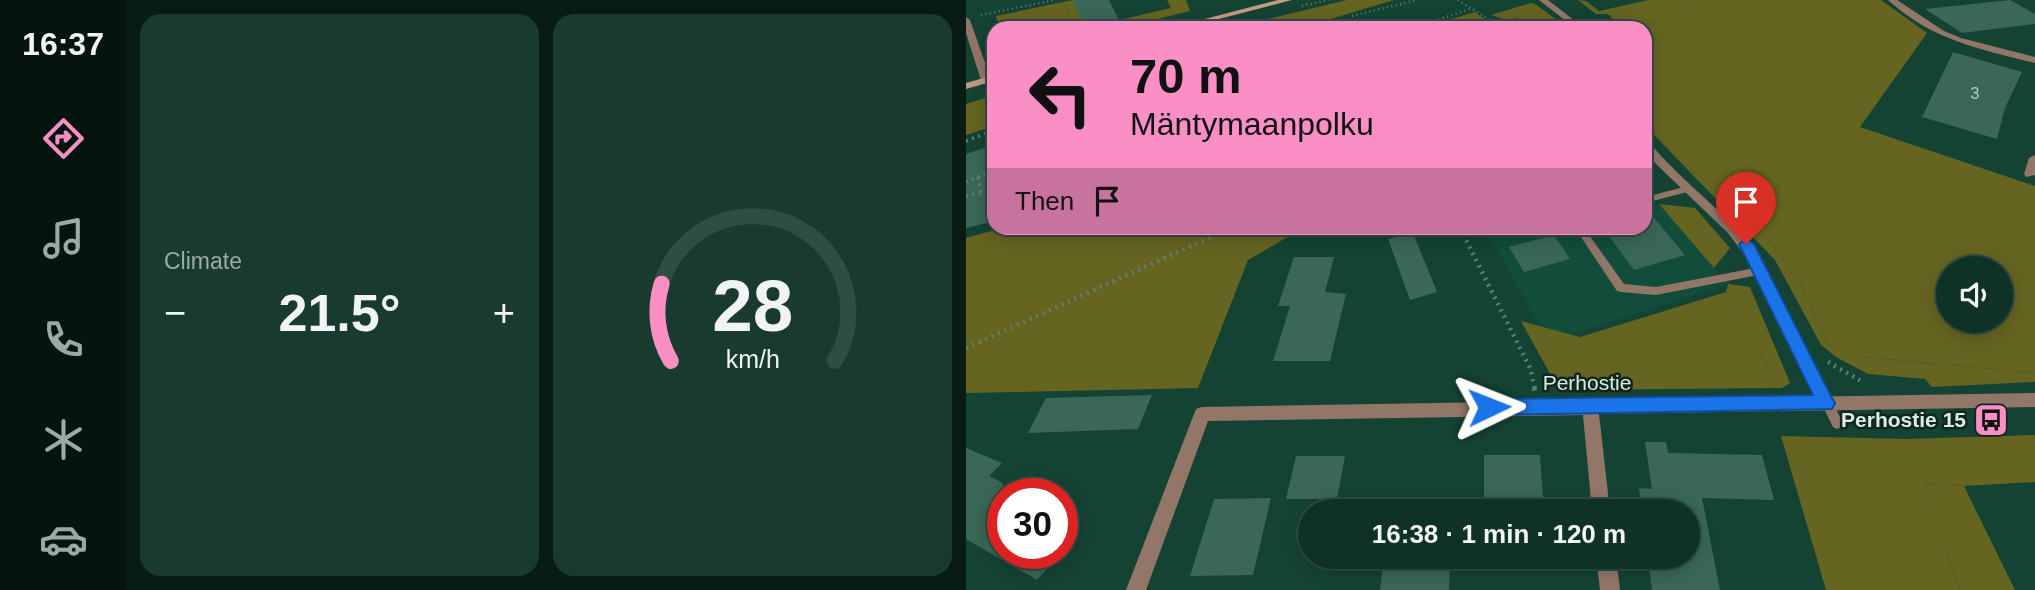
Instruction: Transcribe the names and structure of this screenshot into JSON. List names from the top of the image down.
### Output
{
  "streets": {
    "street": ["Perhostie"]
  },
  "places": {
    "bus stop": ["Perhostie 15"]
  },
  "house_numbers": ["3"],
  "page": {
    "tabs": "16:37",
    "tile": "Climate",
    "turn": ["70 m", "Mäntymaanpolku"],
    "then": "Then",
    "heat": ["−", "21.5°", "+"],
    "limit": "30",
    "trip": "16:38 · 1 min · 120 m",
    "gauge": ["28", "km/h"]
  }
}
